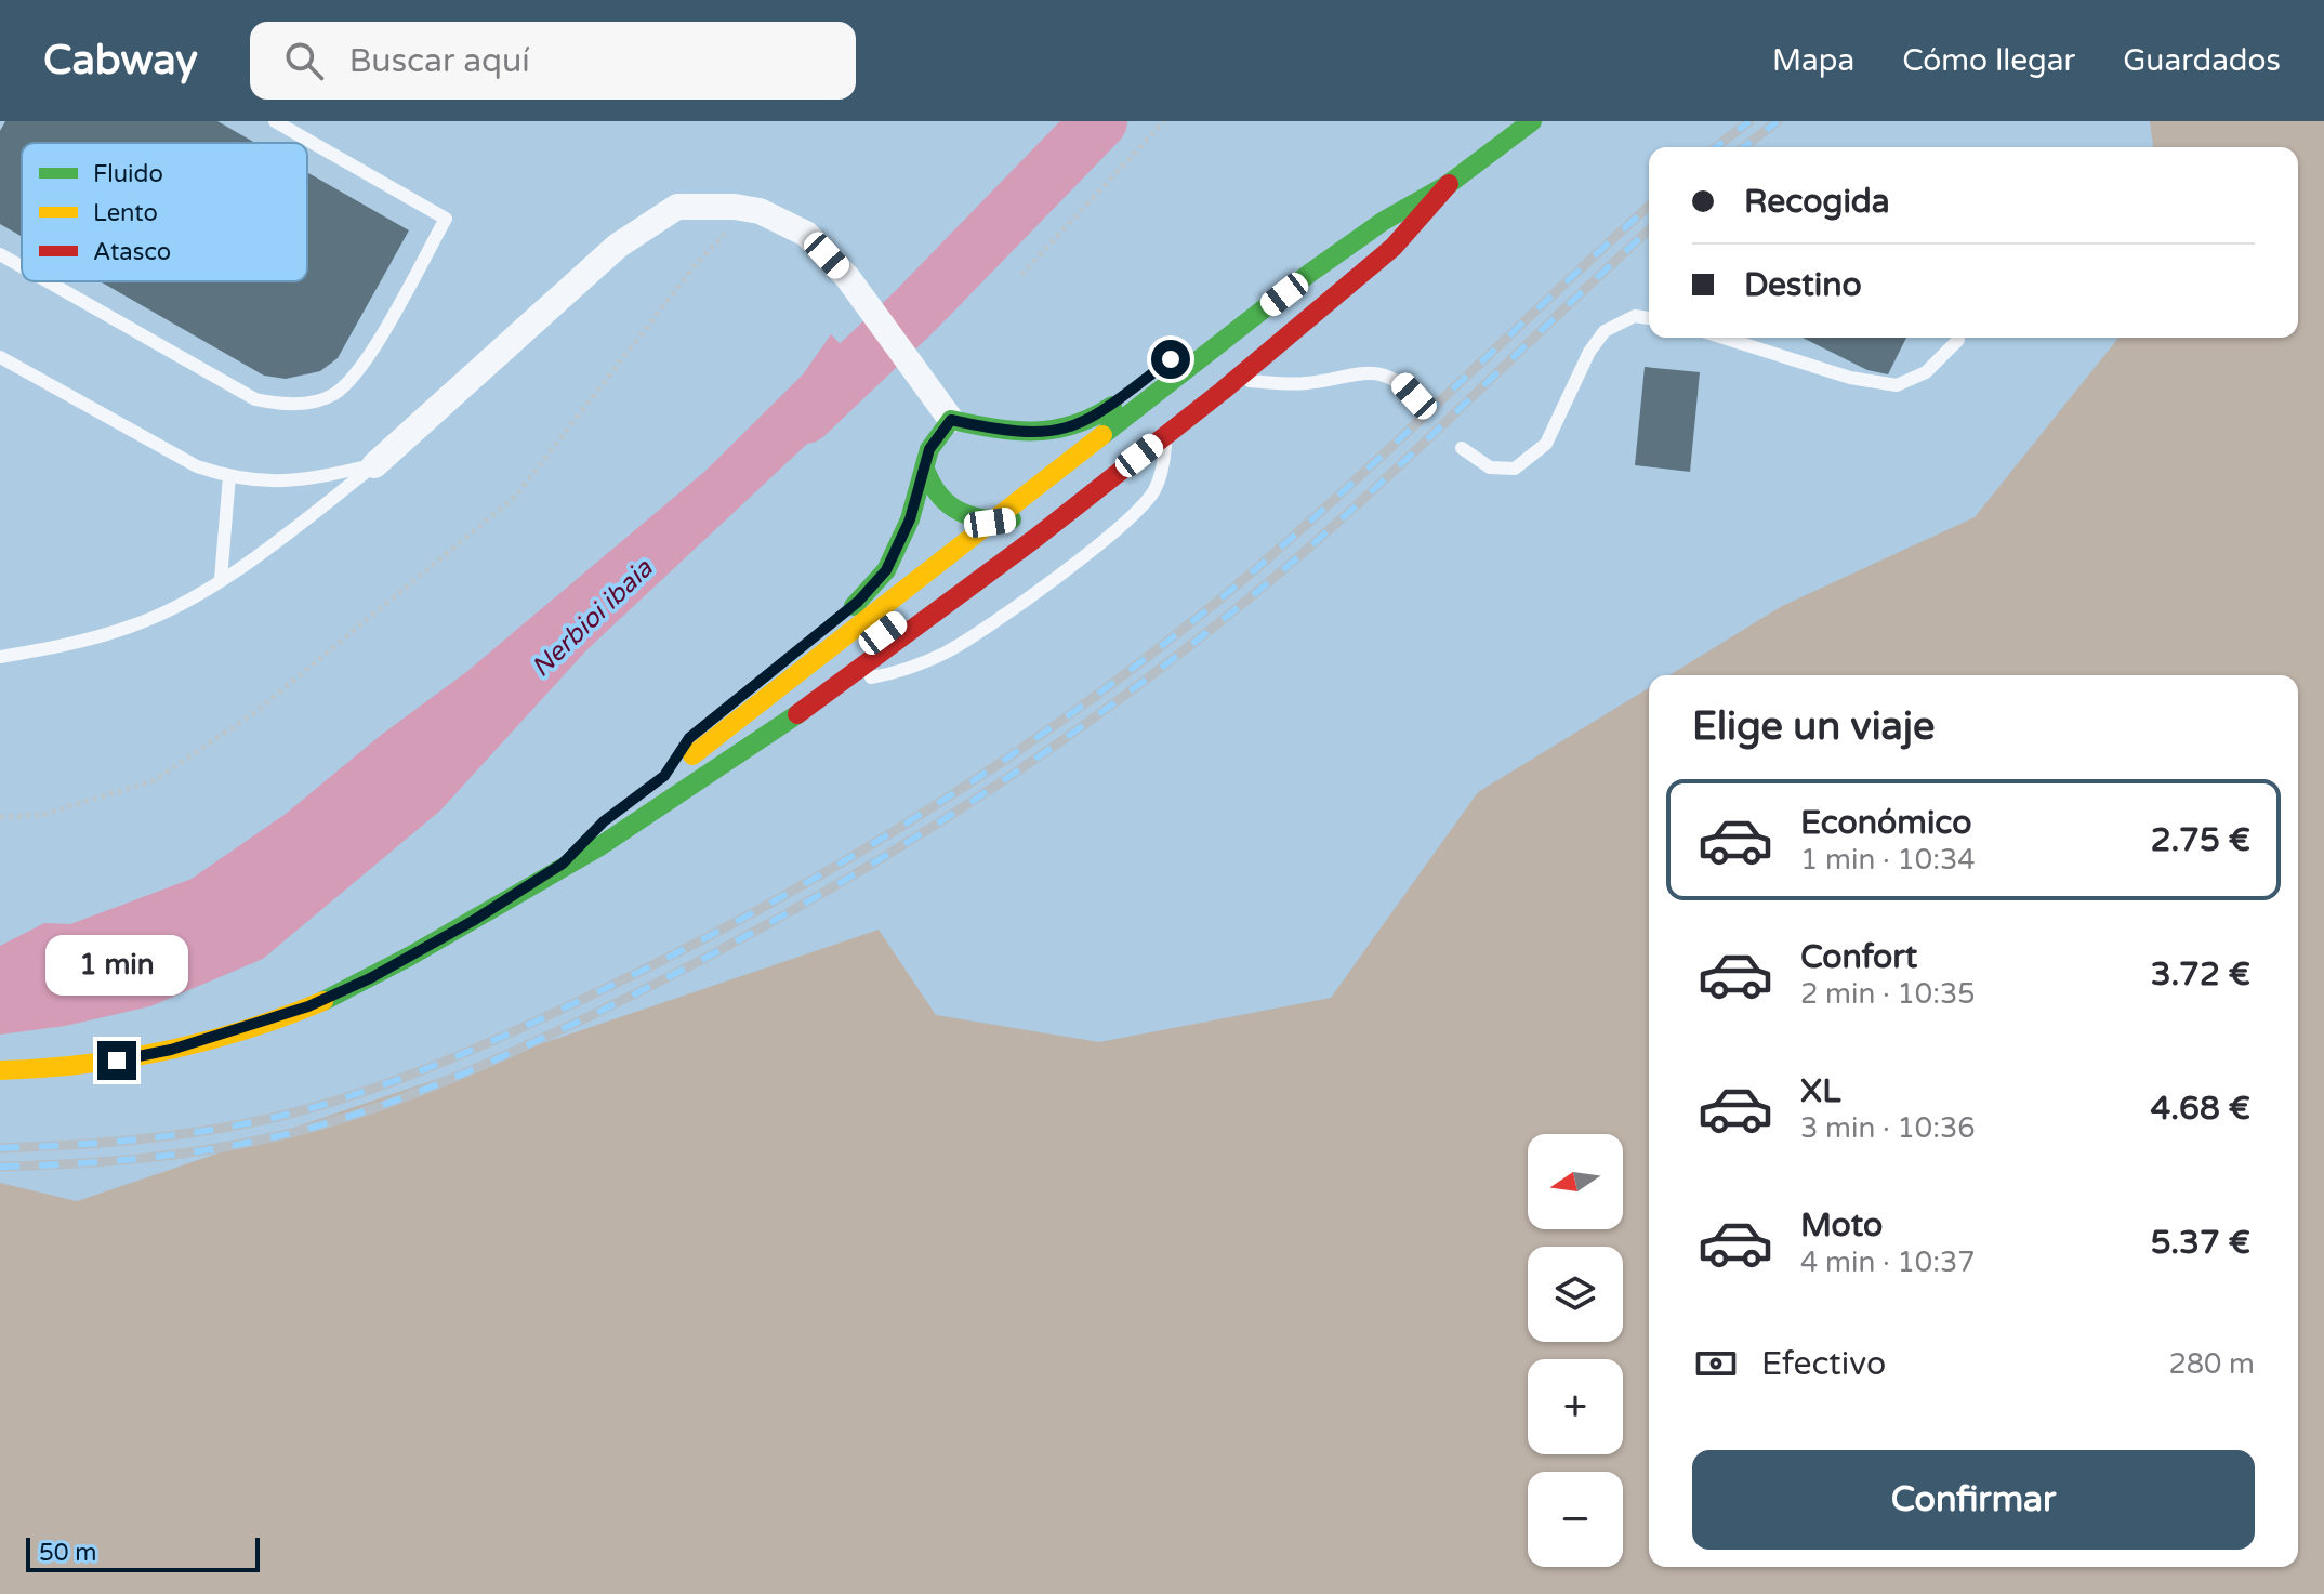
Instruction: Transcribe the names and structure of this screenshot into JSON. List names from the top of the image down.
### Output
{
  "water": ["Nerbioi ibaia"],
  "legend": ["Fluido", "Lento", "Atasco"],
  "scale_bar": "50 m",
  "north": "left",
  "page": {
    "header": "Cabway",
    "search": "Buscar aquí",
    "nav": ["Mapa", "Cómo llegar", "Guardados"],
    "banner": ["Recogida", "Destino"],
    "heading": "Elige un viaje",
    "list": [
      {
        "name": "Económico",
        "note": "1 min · 10:34",
        "value": "2.75 €"
      },
      {
        "name": "Confort",
        "note": "2 min · 10:35",
        "value": "3.72 €"
      },
      {
        "name": "XL",
        "note": "3 min · 10:36",
        "value": "4.68 €"
      },
      {
        "name": "Moto",
        "note": "4 min · 10:37",
        "value": "5.37 €"
      }
    ],
    "bubble": "1 min",
    "map_buttons": ["+", "−"],
    "pay": ["Efectivo", "280 m"],
    "buttons": "Confirmar",
    "scale": "50 m"
  }
}
